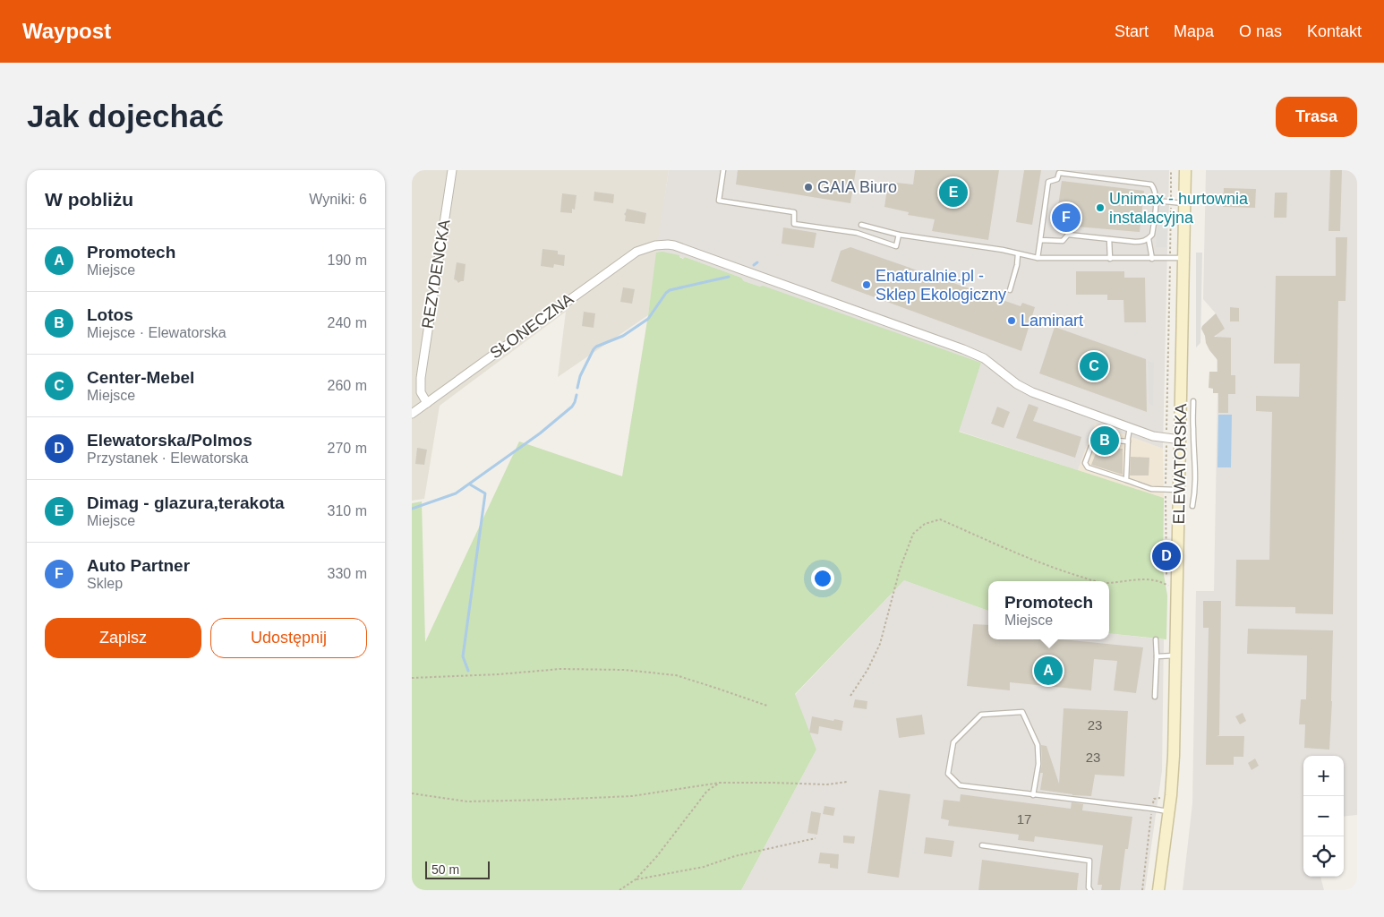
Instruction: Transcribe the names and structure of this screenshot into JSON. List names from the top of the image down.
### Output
{
  "streets": {
    "street": ["REZYDENCKA", "SŁONECZNA", "ELEWATORSKA"]
  },
  "crossings": [
    ["REZYDENCKA", "SŁONECZNA"]
  ],
  "places": [
    "GAIA Biuro",
    "Unimax - hurtownia instalacyjna",
    "Enaturalnie.pl - Sklep Ekologiczny",
    "Laminart"
  ],
  "house_numbers": ["23", "23", "17"],
  "scale_bar": "50 m",
  "page": {
    "header": "Waypost",
    "nav": [
      "Start",
      "Mapa",
      "O nas",
      "Kontakt"
    ],
    "buttons": [
      "Trasa",
      ["Zapisz", "Udostępnij"]
    ],
    "title": "Jak dojechać",
    "heading": ["W pobliżu", "Wyniki: 6"],
    "pins": [
      "E",
      "F",
      "C",
      "B",
      "D",
      "A"
    ],
    "list": [
      {
        "mark": "A",
        "name": "Promotech",
        "note": "Miejsce",
        "value": "190 m"
      },
      {
        "mark": "B",
        "name": "Lotos",
        "note": "Miejsce · Elewatorska",
        "value": "240 m"
      },
      {
        "mark": "C",
        "name": "Center-Mebel",
        "note": "Miejsce",
        "value": "260 m"
      },
      {
        "mark": "D",
        "name": "Elewatorska/Polmos",
        "note": "Przystanek · Elewatorska",
        "value": "270 m"
      },
      {
        "mark": "E",
        "name": "Dimag - glazura,terakota",
        "note": "Miejsce",
        "value": "310 m"
      },
      {
        "mark": "F",
        "name": "Auto Partner",
        "note": "Sklep",
        "value": "330 m"
      }
    ],
    "popup": ["Promotech", "Miejsce"],
    "map_buttons": ["+", "−"],
    "scale": "50 m"
  }
}
